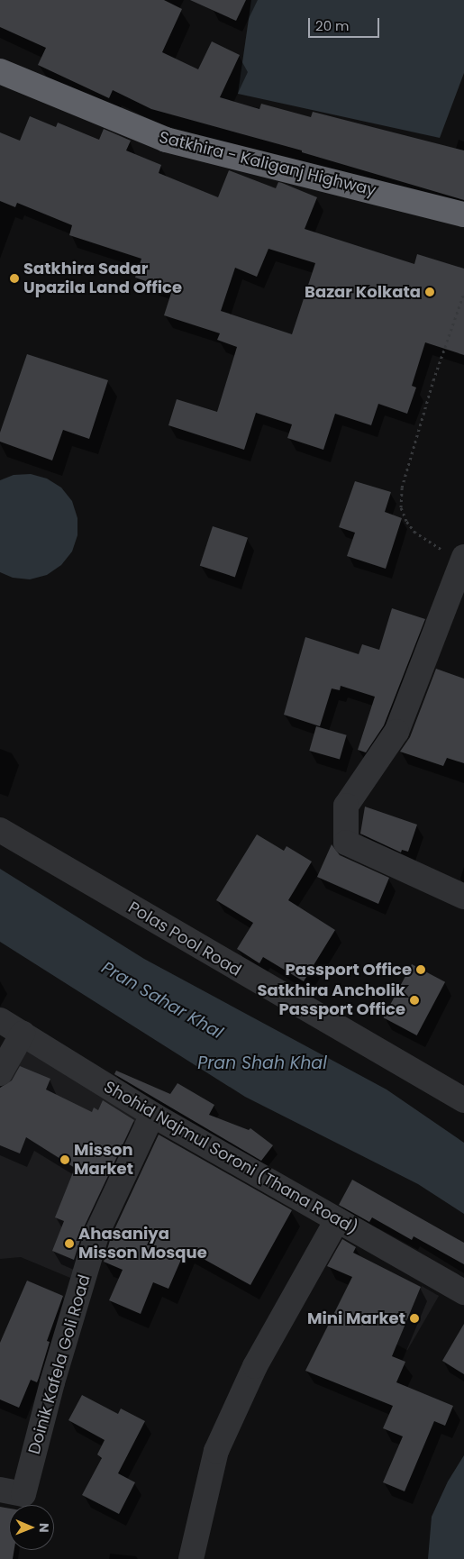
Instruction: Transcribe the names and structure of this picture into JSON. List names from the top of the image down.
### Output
{
  "streets": {
    "highway": ["Satkhira - Kaliganj Highway"],
    "street": ["Polas Pool Road", "Shohid Najmul Soroni (Thana Road)", "Doinik Kafela Goli Road"]
  },
  "crossings": [
    ["Shohid Najmul Soroni (Thana Road)", "Doinik Kafela Goli Road"]
  ],
  "water": ["Pran Sahar Khal", "Pran Shah Khal"],
  "places": [
    "Satkhira Sadar Upazila Land Office",
    "Bazar Kolkata",
    "Passport Office",
    "Satkhira Ancholik Passport Office",
    "Misson Market",
    "Ahasaniya Misson Mosque",
    "Mini Market"
  ],
  "scale_bar": "20 m",
  "north": "right"
}
